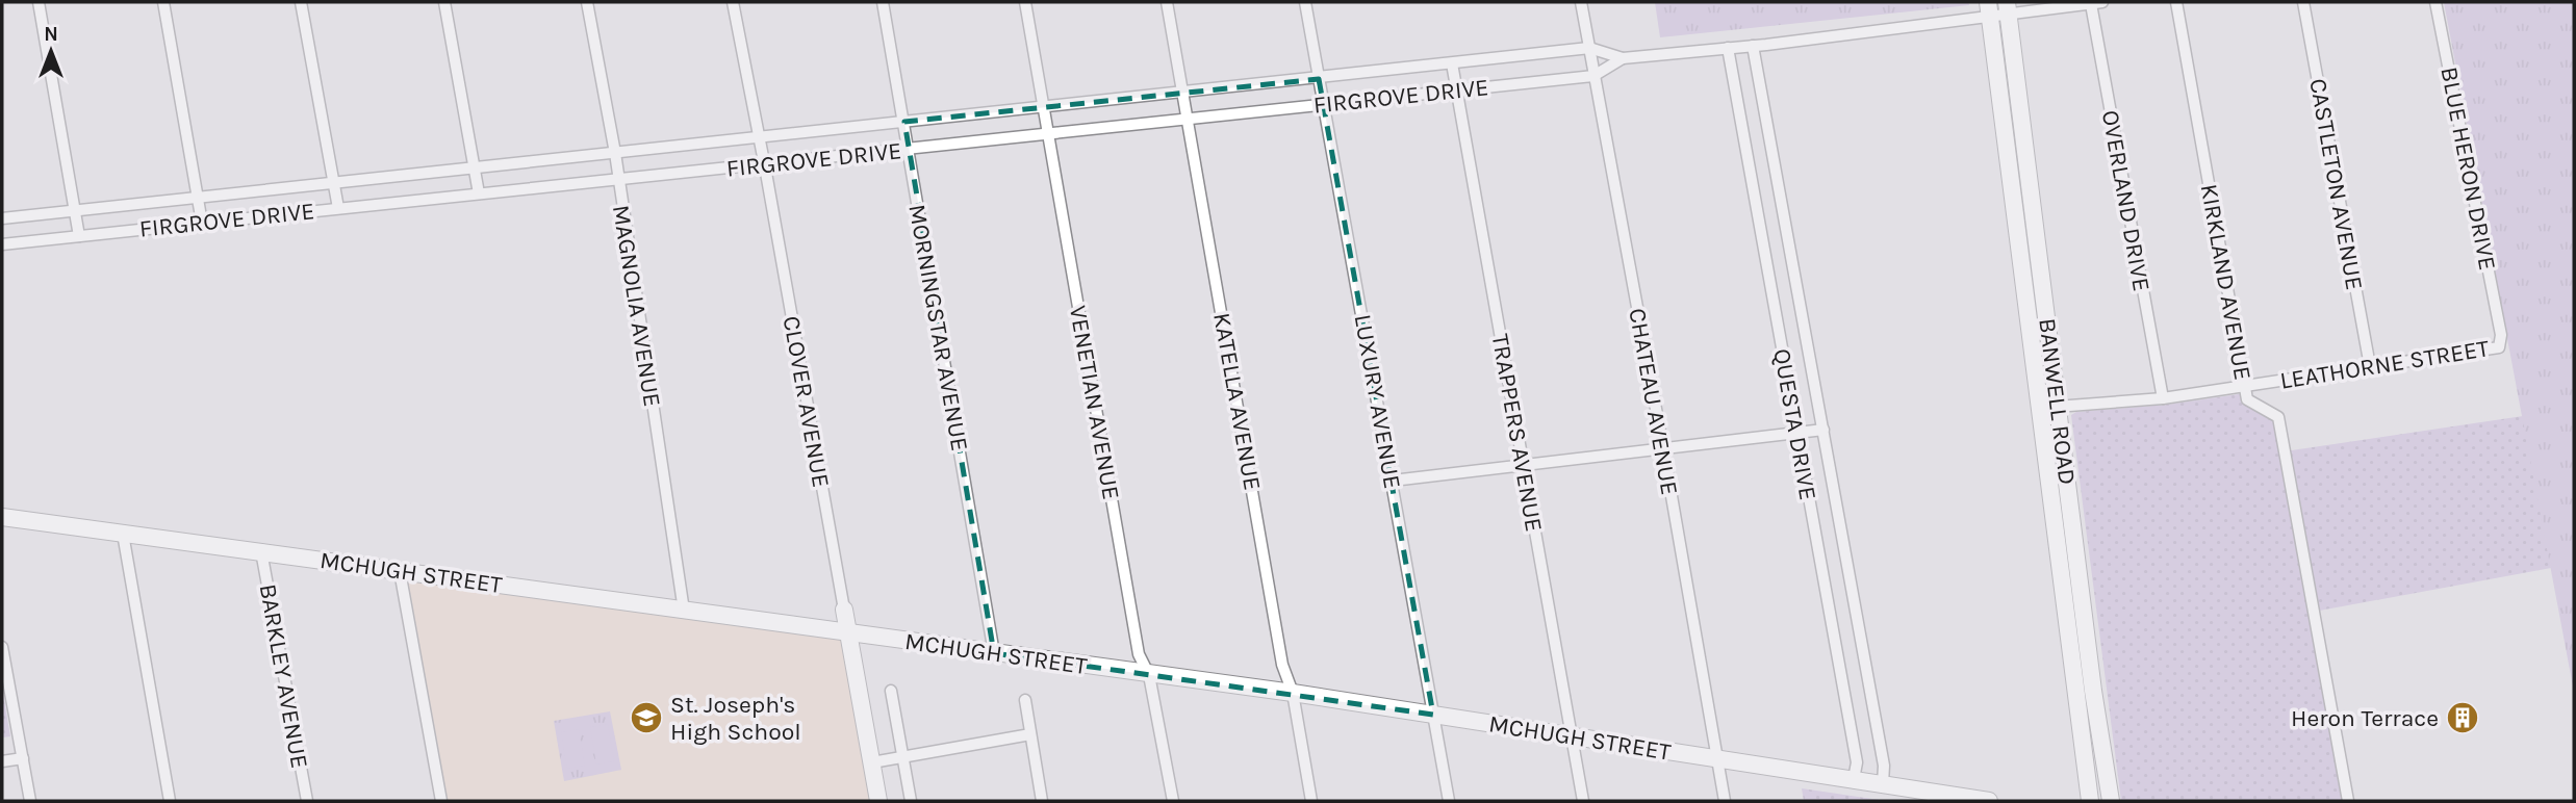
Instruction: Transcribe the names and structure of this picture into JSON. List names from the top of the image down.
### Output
{
  "streets": {
    "main road": ["CLOVER AVENUE", "BANWELL ROAD", "MCHUGH STREET"],
    "street": [
      "FIRGROVE DRIVE",
      "BLUE HERON DRIVE",
      "CASTLETON AVENUE",
      "OVERLAND DRIVE",
      "KIRKLAND AVENUE",
      "MAGNOLIA AVENUE",
      "MORNINGSTAR AVENUE",
      "LEATHORNE STREET",
      "KATELLA AVENUE",
      "LUXURY AVENUE",
      "CHATEAU AVENUE",
      "VENETIAN AVENUE",
      "QUESTA DRIVE",
      "TRAPPERS AVENUE",
      "BARKLEY AVENUE"
    ]
  },
  "crossings": [
    ["FIRGROVE DRIVE", "OVERLAND DRIVE"],
    ["FIRGROVE DRIVE", "MAGNOLIA AVENUE"],
    ["FIRGROVE DRIVE", "MORNINGSTAR AVENUE"],
    ["FIRGROVE DRIVE", "CLOVER AVENUE"],
    ["FIRGROVE DRIVE", "KATELLA AVENUE"],
    ["FIRGROVE DRIVE", "LUXURY AVENUE"],
    ["FIRGROVE DRIVE", "CHATEAU AVENUE"],
    ["FIRGROVE DRIVE", "BANWELL ROAD"],
    ["FIRGROVE DRIVE", "VENETIAN AVENUE"],
    ["FIRGROVE DRIVE", "QUESTA DRIVE"],
    ["FIRGROVE DRIVE", "TRAPPERS AVENUE"],
    ["BLUE HERON DRIVE", "LEATHORNE STREET"],
    ["CASTLETON AVENUE", "LEATHORNE STREET"],
    ["OVERLAND DRIVE", "LEATHORNE STREET"],
    ["KIRKLAND AVENUE", "LEATHORNE STREET"],
    ["MAGNOLIA AVENUE", "MCHUGH STREET"],
    ["MORNINGSTAR AVENUE", "MCHUGH STREET"],
    ["LEATHORNE STREET", "BANWELL ROAD"],
    ["CLOVER AVENUE", "MCHUGH STREET"],
    ["KATELLA AVENUE", "MCHUGH STREET"],
    ["LUXURY AVENUE", "MCHUGH STREET"],
    ["CHATEAU AVENUE", "MCHUGH STREET"],
    ["VENETIAN AVENUE", "MCHUGH STREET"],
    ["QUESTA DRIVE", "MCHUGH STREET"],
    ["TRAPPERS AVENUE", "MCHUGH STREET"],
    ["MCHUGH STREET", "BARKLEY AVENUE"]
  ],
  "places": {
    "school or university": ["St. Joseph's High School"],
    "building": ["Heron Terrace"]
  },
  "north": "top"
}
